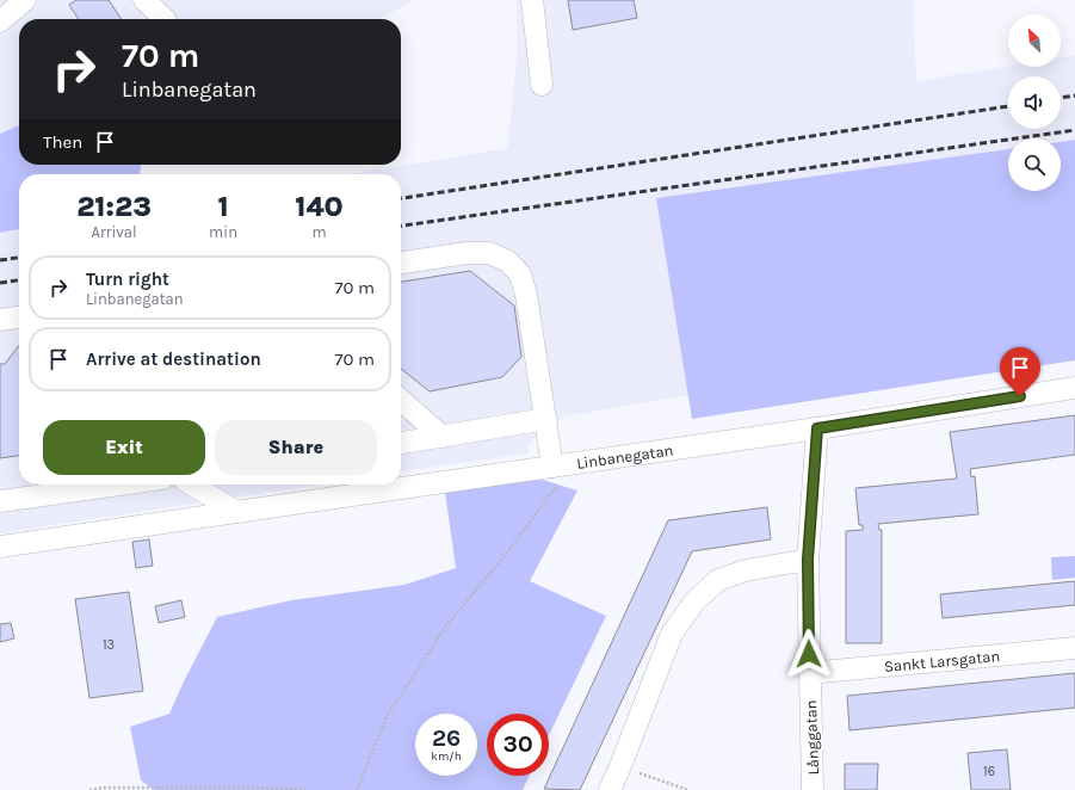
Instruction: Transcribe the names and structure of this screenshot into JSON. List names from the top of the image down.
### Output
{
  "streets": {
    "street": ["Linbanegatan", "Sankt Larsgatan", "Långgatan"]
  },
  "crossings": [
    ["Linbanegatan", "Långgatan"],
    ["Sankt Larsgatan", "Långgatan"]
  ],
  "house_numbers": ["13", "16"],
  "north": "top left",
  "page": {
    "turn": ["70 m", "Linbanegatan"],
    "then": "Then",
    "eta": [
      "21:23",
      "Arrival",
      "1",
      "min",
      "140",
      "m"
    ],
    "list": [
      {
        "name": "Turn right",
        "note": "Linbanegatan",
        "value": "70 m"
      },
      {
        "name": "Arrive at destination",
        "value": "70 m"
      }
    ],
    "buttons": ["Exit", "Share"],
    "speed": "26 km/h",
    "limit": "30"
  }
}
